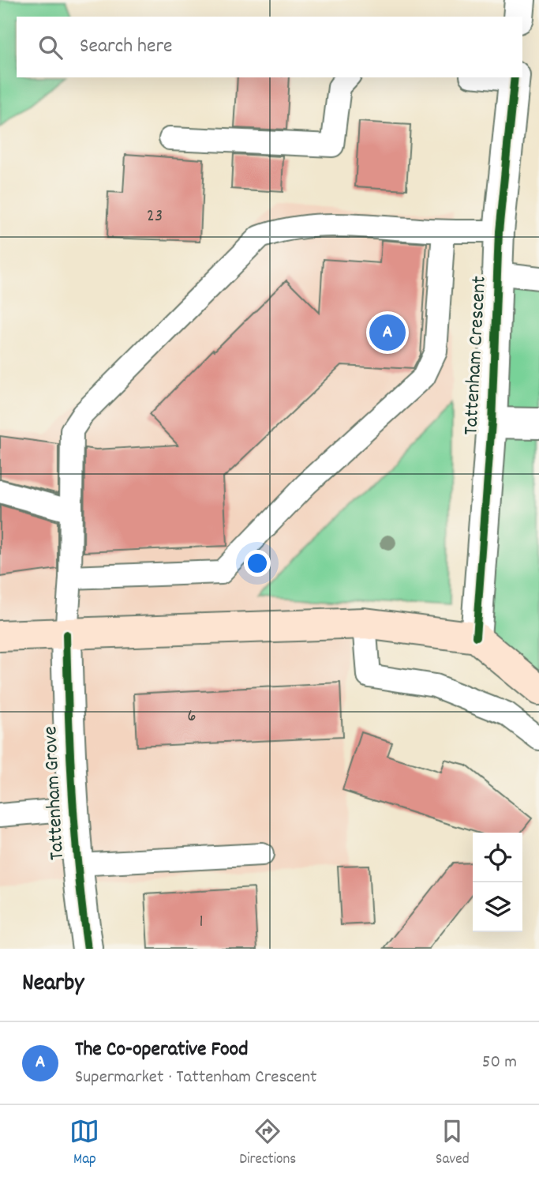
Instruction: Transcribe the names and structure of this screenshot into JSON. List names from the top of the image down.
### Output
{
  "streets": {
    "street": ["Tattenham Crescent", "Tattenham Grove"]
  },
  "house_numbers": ["23", "6", "1"],
  "page": {
    "search": "Search here",
    "pins": "A",
    "heading": "Nearby",
    "list": [
      {
        "mark": "A",
        "name": "The Co-operative Food",
        "note": "Supermarket · Tattenham Crescent",
        "value": "50 m"
      }
    ],
    "nav": ["Map", "Directions", "Saved"]
  }
}
